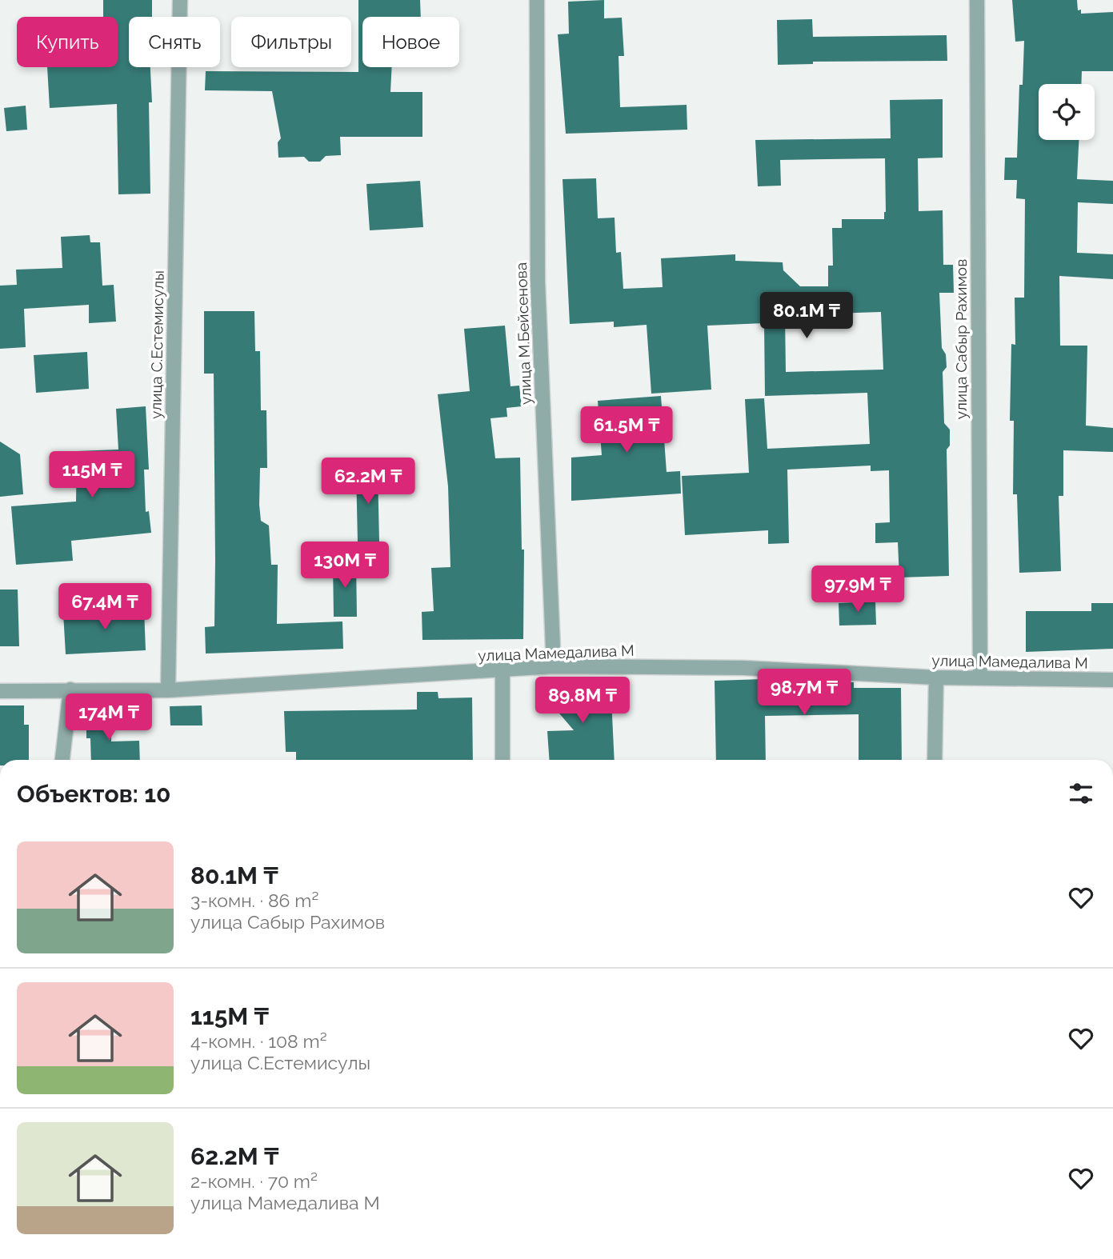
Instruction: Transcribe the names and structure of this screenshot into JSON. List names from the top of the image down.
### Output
{
  "streets": {
    "street": [
      "улица М.Бейсенова",
      "улица Сабыр Рахимов",
      "улица С.Естемисулы",
      "улица Мамедалива М"
    ]
  },
  "crossings": [
    ["улица М.Бейсенова", "улица Мамедалива М"],
    ["улица Сабыр Рахимов", "улица Мамедалива М"],
    ["улица С.Естемисулы", "улица Мамедалива М"]
  ],
  "page": {
    "chip": [
      "Купить",
      "Снять",
      "Фильтры",
      "Новое"
    ],
    "price": [
      "80.1M ₸",
      "61.5M ₸",
      "115M ₸",
      "62.2M ₸",
      "130M ₸",
      "97.9M ₸",
      "67.4M ₸",
      "98.7M ₸",
      "89.8M ₸",
      "174M ₸"
    ],
    "heading": "Объектов: 10",
    "list": [
      {
        "name": "80.1M ₸",
        "note": "3-комн. · 86 m² · улица Сабыр Рахимов"
      },
      {
        "name": "115M ₸",
        "note": "4-комн. · 108 m² · улица С.Естемисулы"
      },
      {
        "name": "62.2M ₸",
        "note": "2-комн. · 70 m² · улица Мамедалива М"
      }
    ]
  }
}
